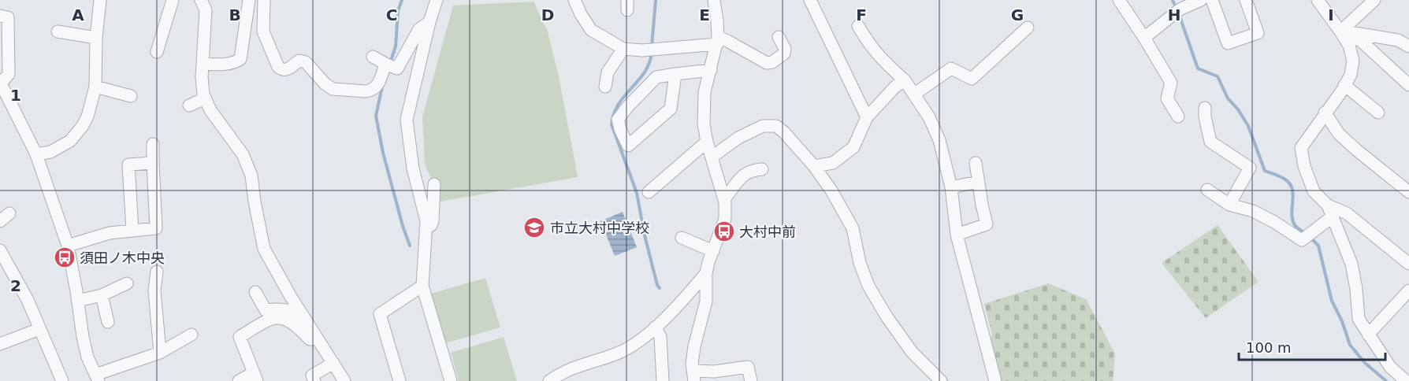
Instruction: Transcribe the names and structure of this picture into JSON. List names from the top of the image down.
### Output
{
  "places": {
    "school or university": ["市立大村中学校"],
    "bus stop": ["大村中前", "須田ノ木中央"]
  },
  "scale_bar": "100 m",
  "grid": {
    "columns": [
      "A",
      "B",
      "C",
      "D",
      "E",
      "F",
      "G",
      "H",
      "I"
    ],
    "rows": ["1", "2"]
  }
}
